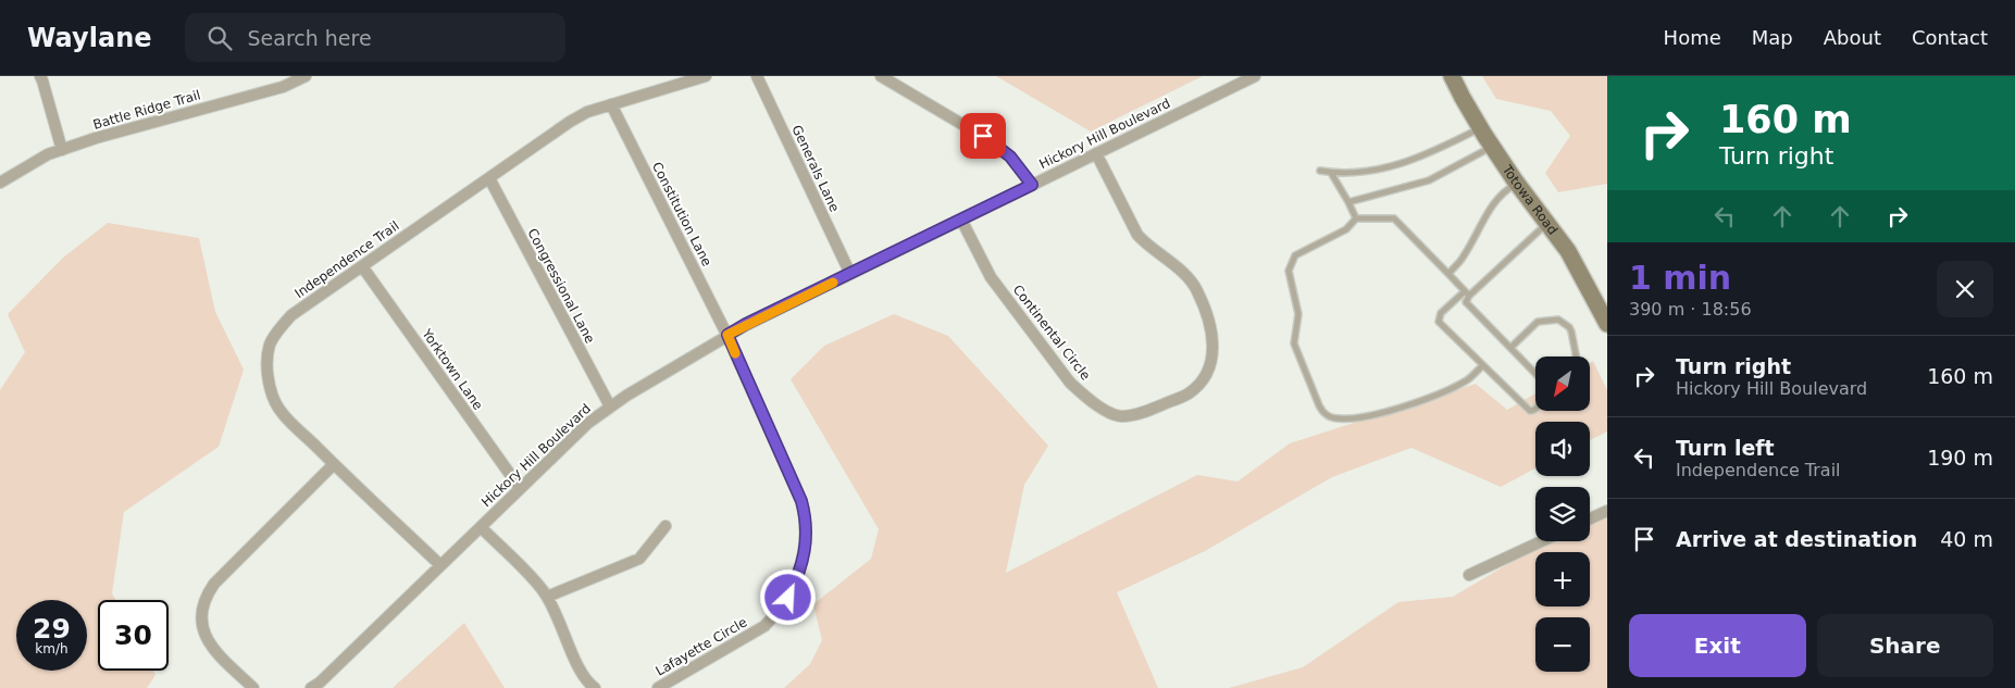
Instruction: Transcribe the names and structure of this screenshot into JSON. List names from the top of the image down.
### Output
{
  "streets": {
    "main road": ["Totowa Road"],
    "street": [
      "Battle Ridge Trail",
      "Hickory Hill Boulevard",
      "Generals Lane",
      "Constitution Lane",
      "Independence Trail",
      "Congressional Lane",
      "Continental Circle",
      "Yorktown Lane",
      "Lafayette Circle"
    ]
  },
  "crossings": [
    ["Hickory Hill Boulevard", "Generals Lane"],
    ["Hickory Hill Boulevard", "Constitution Lane"],
    ["Hickory Hill Boulevard", "Independence Trail"],
    ["Hickory Hill Boulevard", "Congressional Lane"],
    ["Hickory Hill Boulevard", "Continental Circle"],
    ["Hickory Hill Boulevard", "Yorktown Lane"],
    ["Hickory Hill Boulevard", "Lafayette Circle"],
    ["Constitution Lane", "Independence Trail"],
    ["Constitution Lane", "Lafayette Circle"],
    ["Independence Trail", "Congressional Lane"],
    ["Independence Trail", "Yorktown Lane"]
  ],
  "north": "bottom left",
  "page": {
    "header": "Waylane",
    "search": "Search here",
    "nav": [
      "Home",
      "Map",
      "About",
      "Contact"
    ],
    "turn": ["160 m", "Turn right"],
    "heading": ["1 min", "390 m · 18:56"],
    "list": [
      {
        "name": "Turn right",
        "note": "Hickory Hill Boulevard",
        "value": "160 m"
      },
      {
        "name": "Turn left",
        "note": "Independence Trail",
        "value": "190 m"
      },
      {
        "name": "Arrive at destination",
        "value": "40 m"
      }
    ],
    "map_buttons": ["+", "−"],
    "speed": "29 km/h",
    "limit": "30",
    "buttons": ["Exit", "Share"]
  }
}
